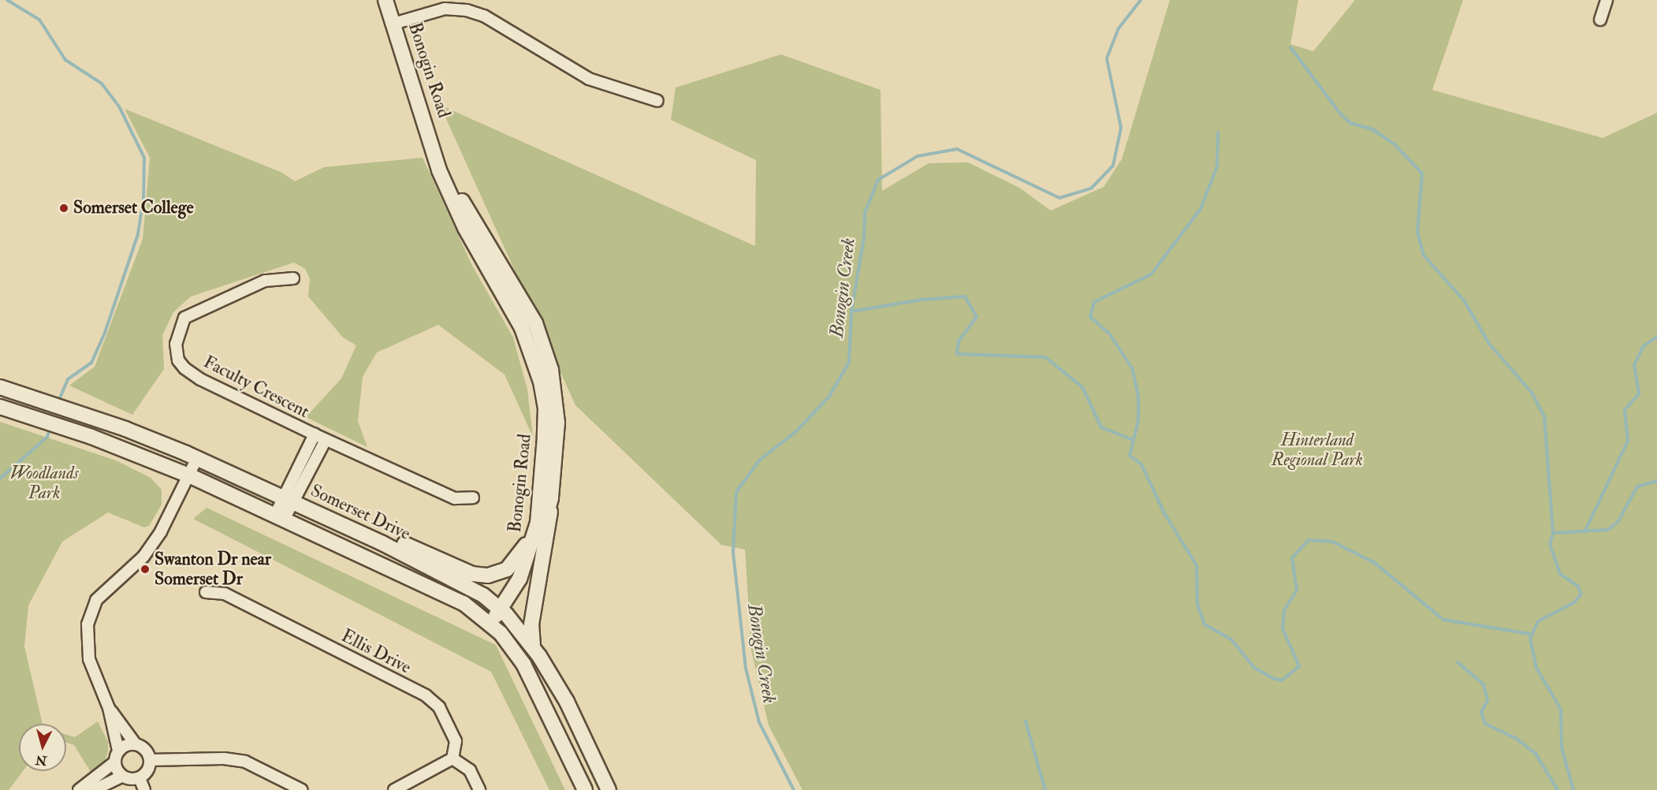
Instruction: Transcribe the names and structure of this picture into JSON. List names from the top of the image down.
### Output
{
  "streets": {
    "street": [
      "Bonogin Road",
      "Faculty Crescent",
      "Somerset Drive",
      "Ellis Drive"
    ]
  },
  "crossings": [
    ["Bonogin Road", "Somerset Drive"]
  ],
  "water": ["Bonogin Creek"],
  "parks": ["Hinterland Regional Park", "Woodlands Park"],
  "places": ["Somerset College", "Swanton Dr near Somerset Dr"],
  "north": "bottom"
}
